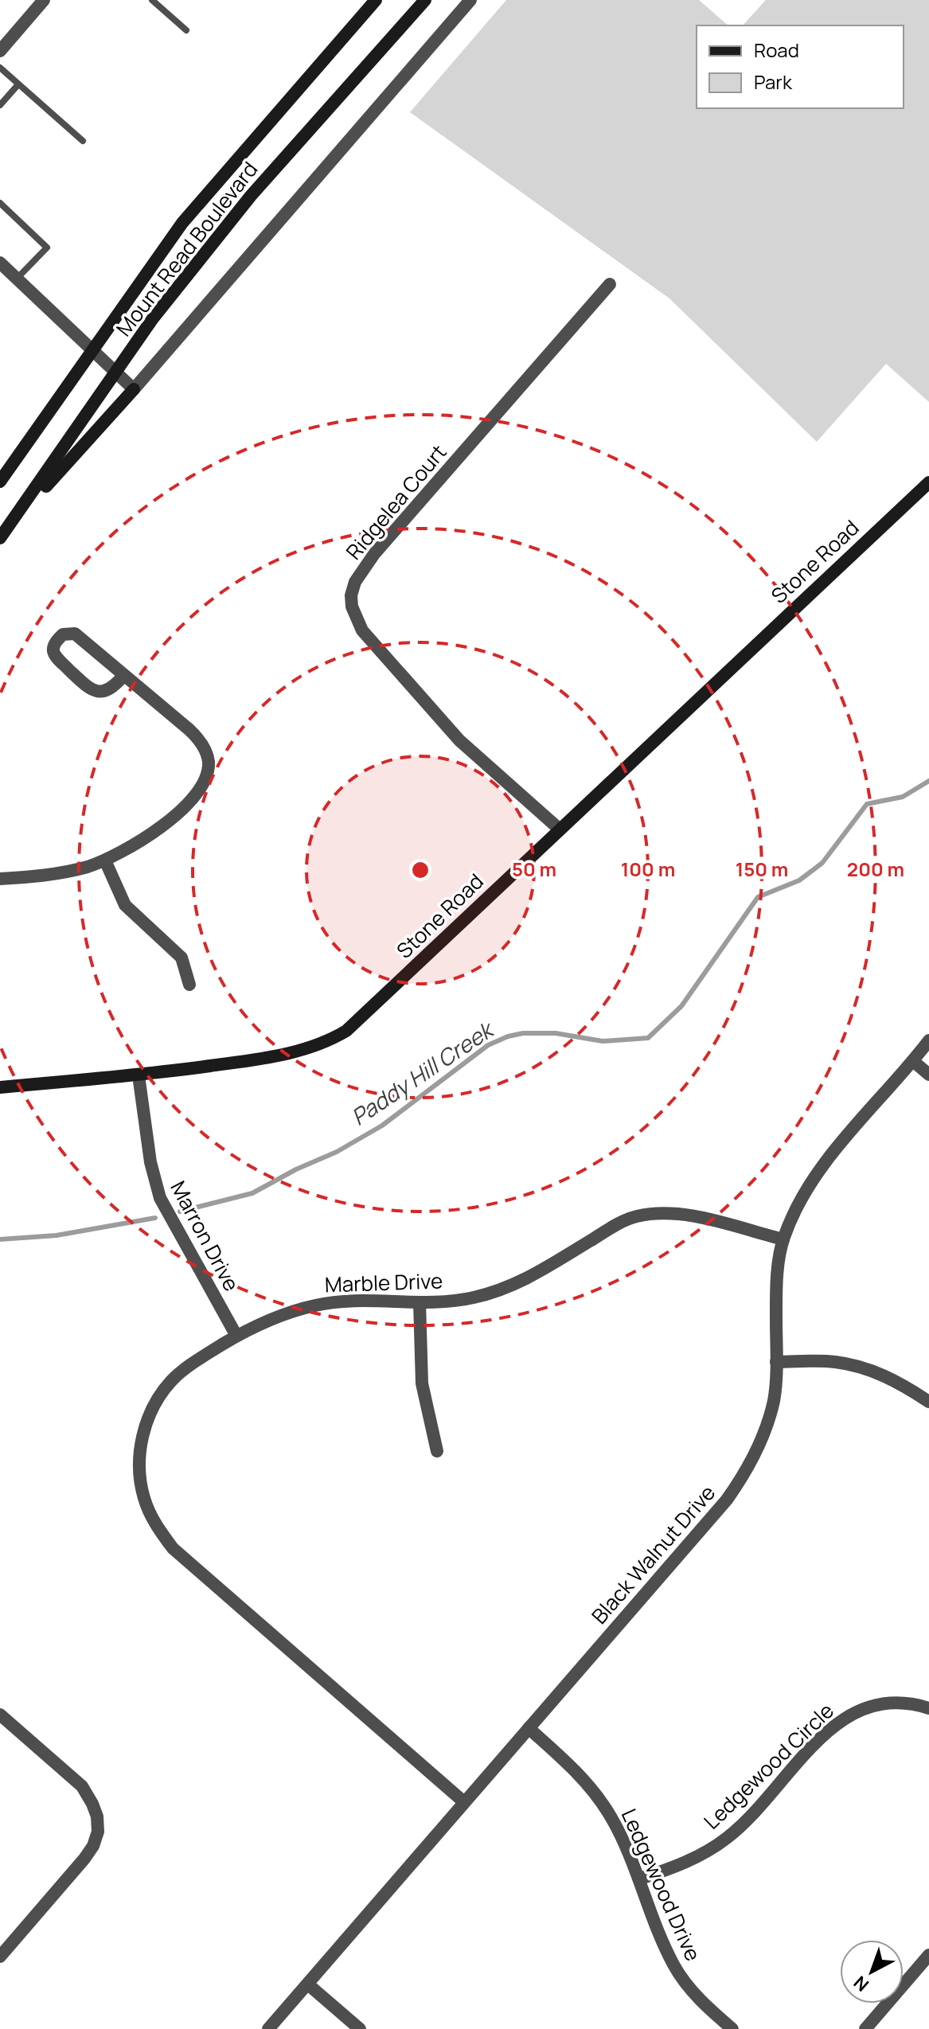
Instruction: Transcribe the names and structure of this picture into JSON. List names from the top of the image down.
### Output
{
  "streets": {
    "main road": ["Mount Read Boulevard", "Stone Road"],
    "street": [
      "Ridgelea Court",
      "Marron Drive",
      "Marble Drive",
      "Black Walnut Drive",
      "Ledgewood Circle",
      "Ledgewood Drive"
    ]
  },
  "crossings": [
    ["Ridgelea Court", "Stone Road"],
    ["Stone Road", "Marron Drive"],
    ["Marron Drive", "Marble Drive"],
    ["Marble Drive", "Black Walnut Drive"],
    ["Black Walnut Drive", "Ledgewood Drive"],
    ["Ledgewood Circle", "Ledgewood Drive"]
  ],
  "water": ["Paddy Hill Creek"],
  "legend": ["Road", "Park"],
  "north": "bottom left",
  "rings": [
    "50 m",
    "100 m",
    "150 m",
    "200 m"
  ]
}
